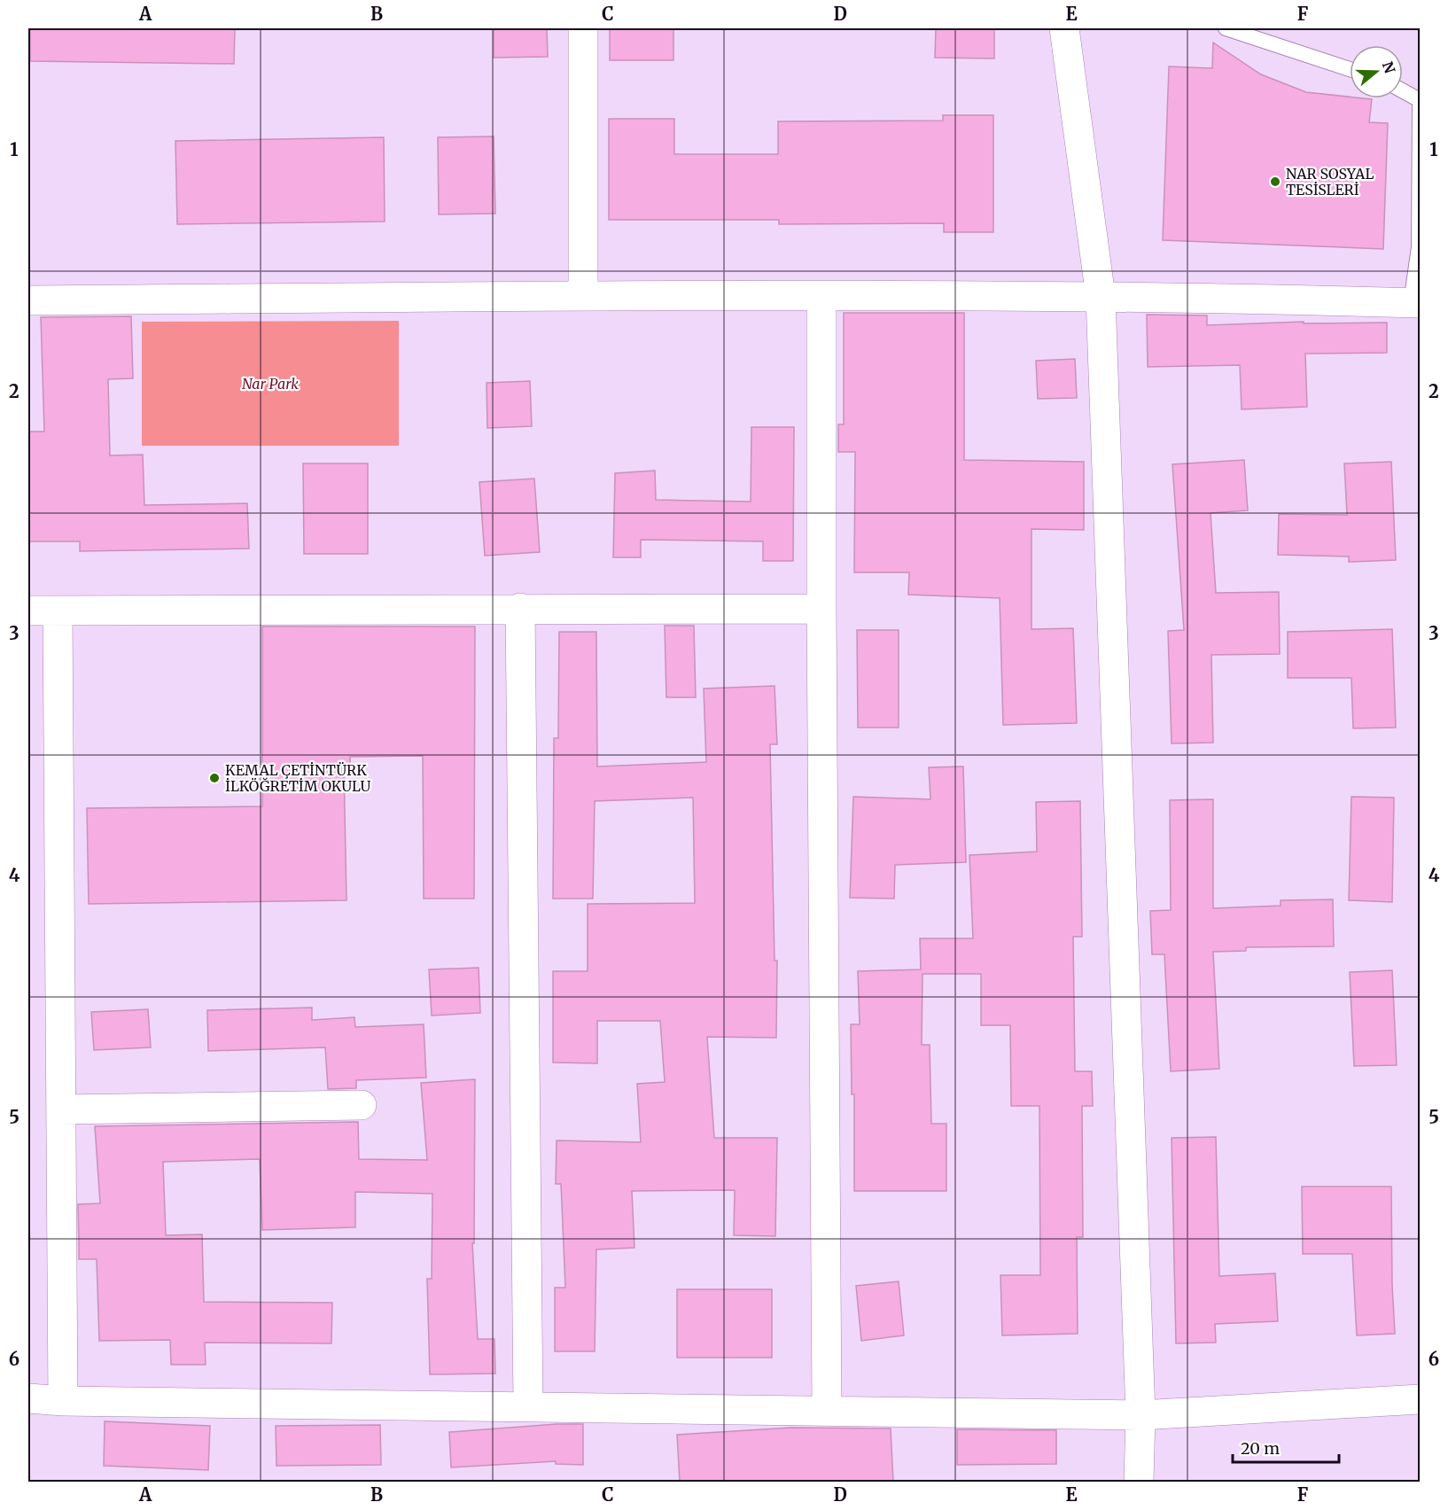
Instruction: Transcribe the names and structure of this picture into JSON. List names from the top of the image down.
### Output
{
  "parks": ["Nar Park"],
  "places": ["NAR SOSYAL TESİSLERİ", "KEMAL ÇETİNTÜRK İLKÖĞRETİM OKULU"],
  "scale_bar": "20 m",
  "north": "right",
  "grid": {
    "columns": [
      "A",
      "B",
      "C",
      "D",
      "E",
      "F"
    ],
    "rows": [
      "1",
      "2",
      "3",
      "4",
      "5",
      "6"
    ]
  }
}
